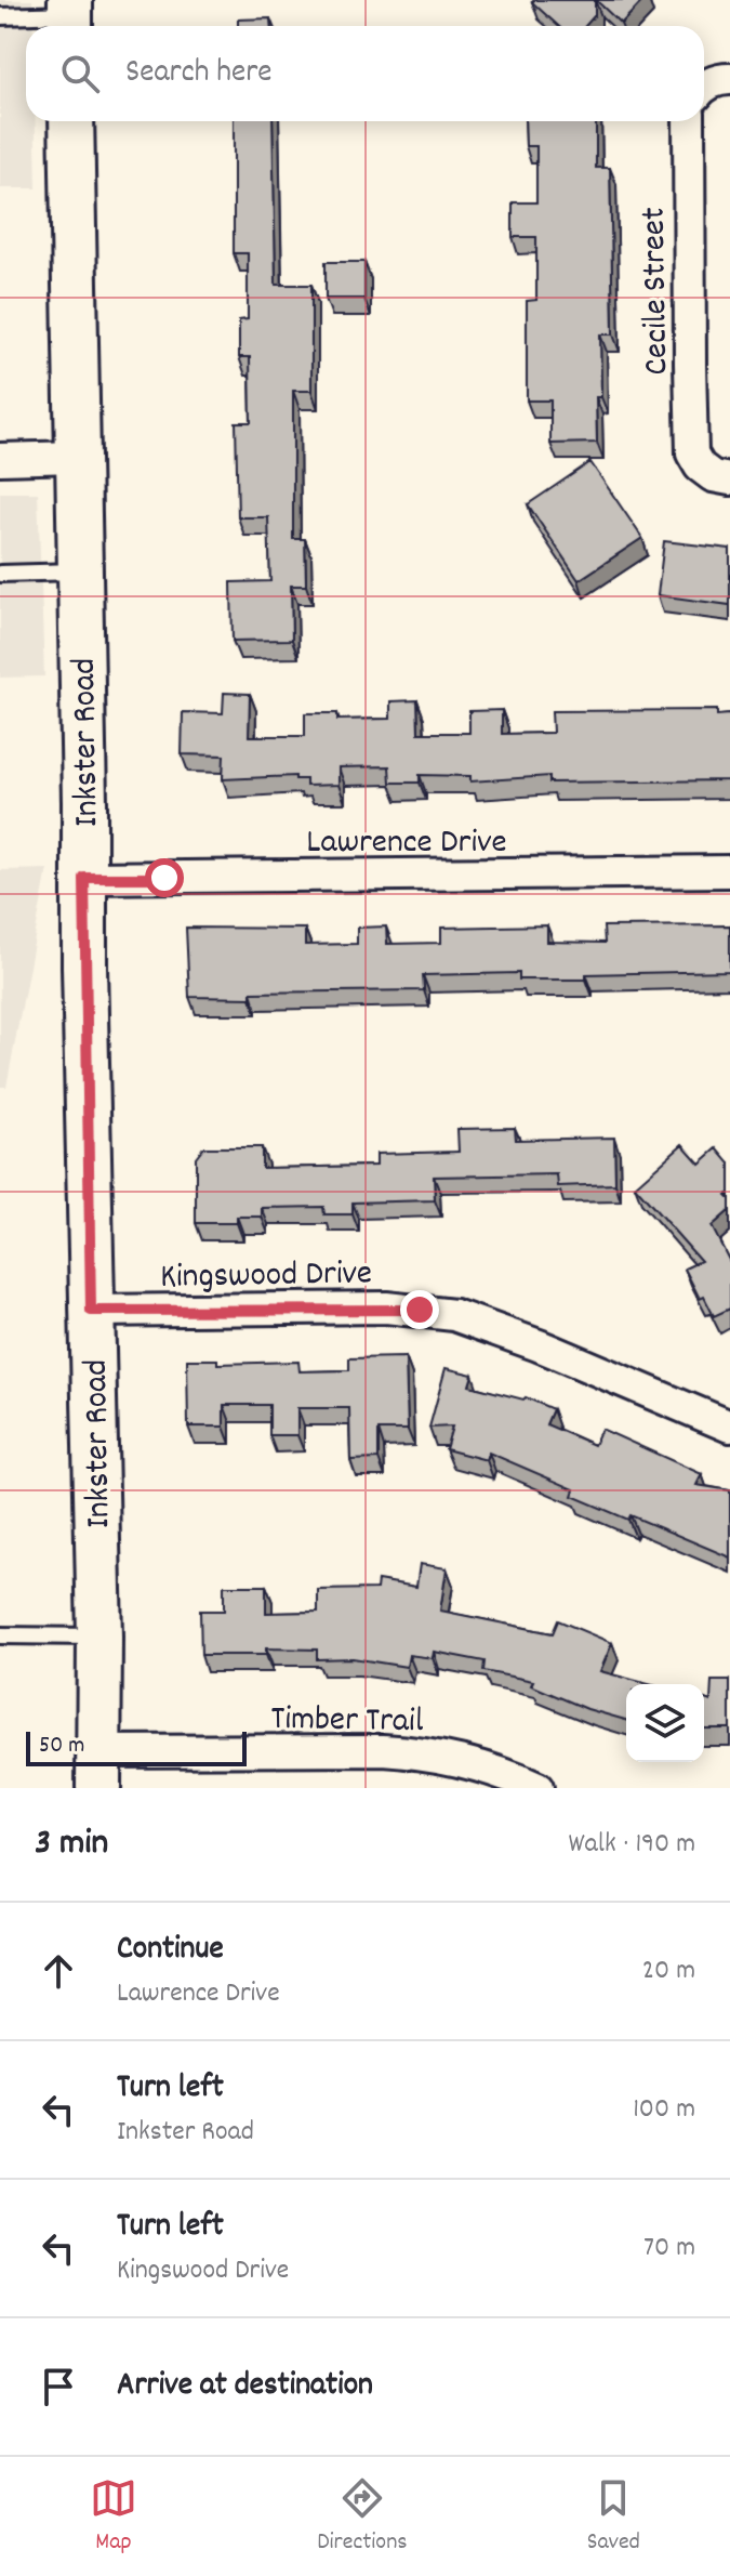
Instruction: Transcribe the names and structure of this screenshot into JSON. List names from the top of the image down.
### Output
{
  "streets": {
    "main road": ["Inkster Road"],
    "street": [
      "Cecile Street",
      "Lawrence Drive",
      "Kingswood Drive",
      "Timber Trail"
    ]
  },
  "crossings": [
    ["Inkster Road", "Lawrence Drive"],
    ["Inkster Road", "Kingswood Drive"],
    ["Inkster Road", "Timber Trail"]
  ],
  "scale_bar": "50 m",
  "page": {
    "search": "Search here",
    "scale": "50 m",
    "heading": ["3 min", "Walk · 190 m"],
    "list": [
      ["Continue", "Lawrence Drive", "20 m"],
      ["Turn left", "Inkster Road", "100 m"],
      ["Turn left", "Kingswood Drive", "70 m"],
      "Arrive at destination"
    ],
    "nav": ["Map", "Directions", "Saved"]
  }
}
